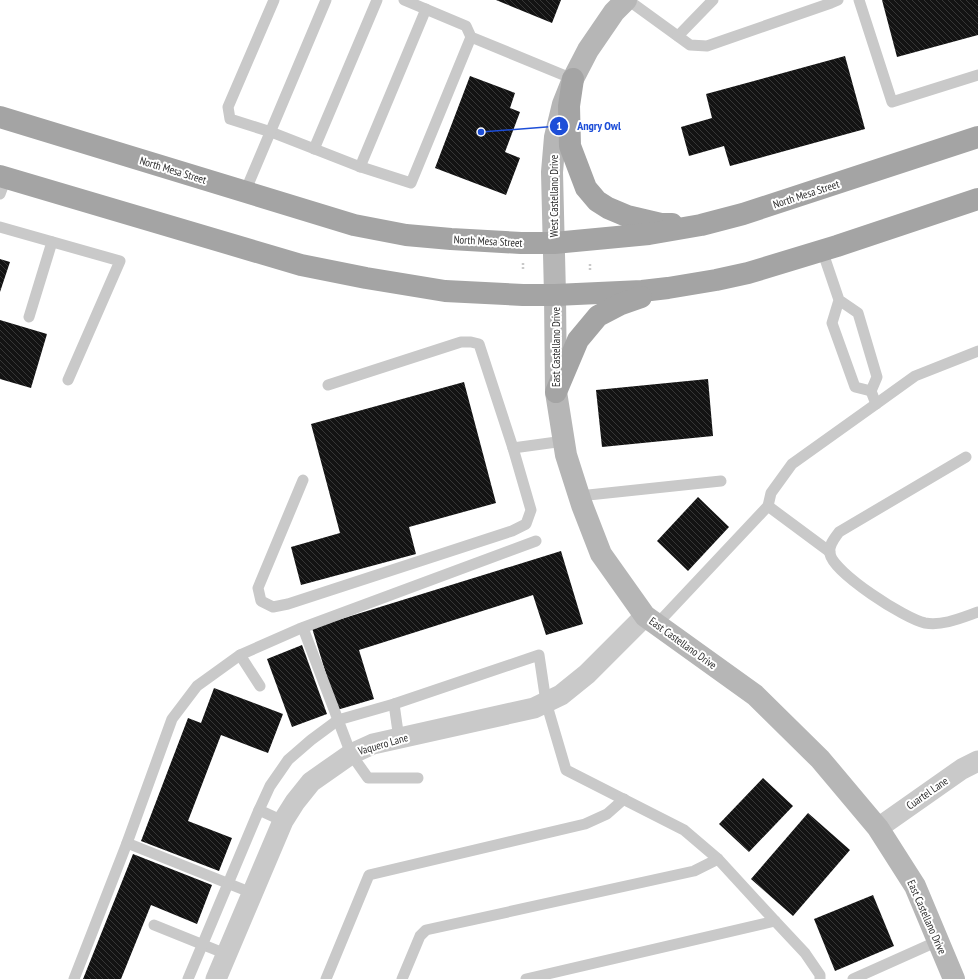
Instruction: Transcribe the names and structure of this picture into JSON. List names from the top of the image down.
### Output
{
  "streets": {
    "main road": ["North Mesa Street"],
    "street": [
      "West Castellano Drive",
      "East Castellano Drive",
      "Vaquero Lane",
      "Cuartel Lane"
    ]
  },
  "crossings": [
    ["North Mesa Street", "West Castellano Drive"],
    ["North Mesa Street", "East Castellano Drive"],
    ["West Castellano Drive", "East Castellano Drive"],
    ["East Castellano Drive", "Vaquero Lane"],
    ["East Castellano Drive", "Cuartel Lane"]
  ],
  "places": ["Angry Owl"]
}
